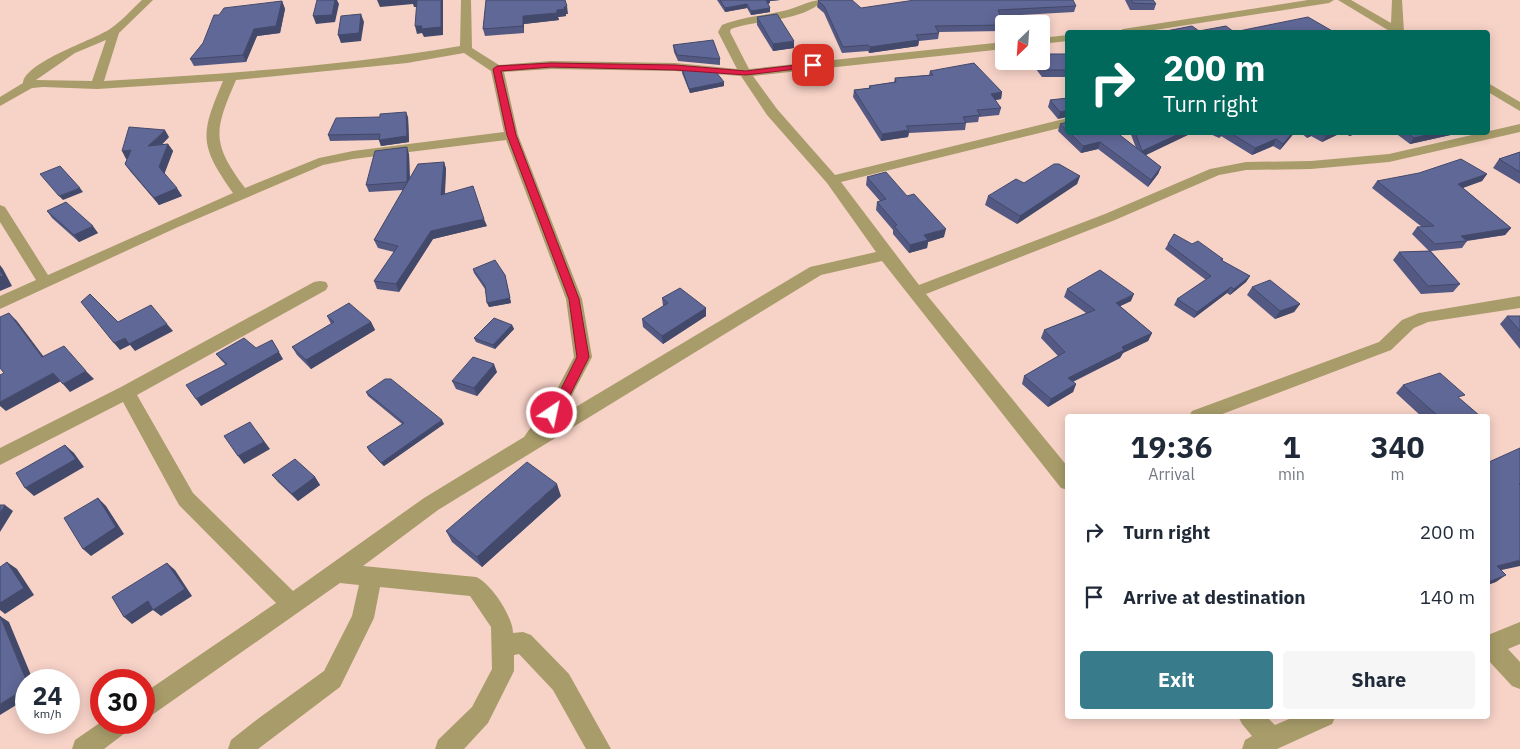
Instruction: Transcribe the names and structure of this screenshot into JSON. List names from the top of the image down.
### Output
{
  "north": "bottom left",
  "page": {
    "turn": ["200 m", "Turn right"],
    "eta": [
      "19:36",
      "Arrival",
      "1",
      "min",
      "340",
      "m"
    ],
    "list": [
      {
        "name": "Turn right",
        "value": "200 m"
      },
      {
        "name": "Arrive at destination",
        "value": "140 m"
      }
    ],
    "buttons": ["Exit", "Share"],
    "speed": "24 km/h",
    "limit": "30"
  }
}
